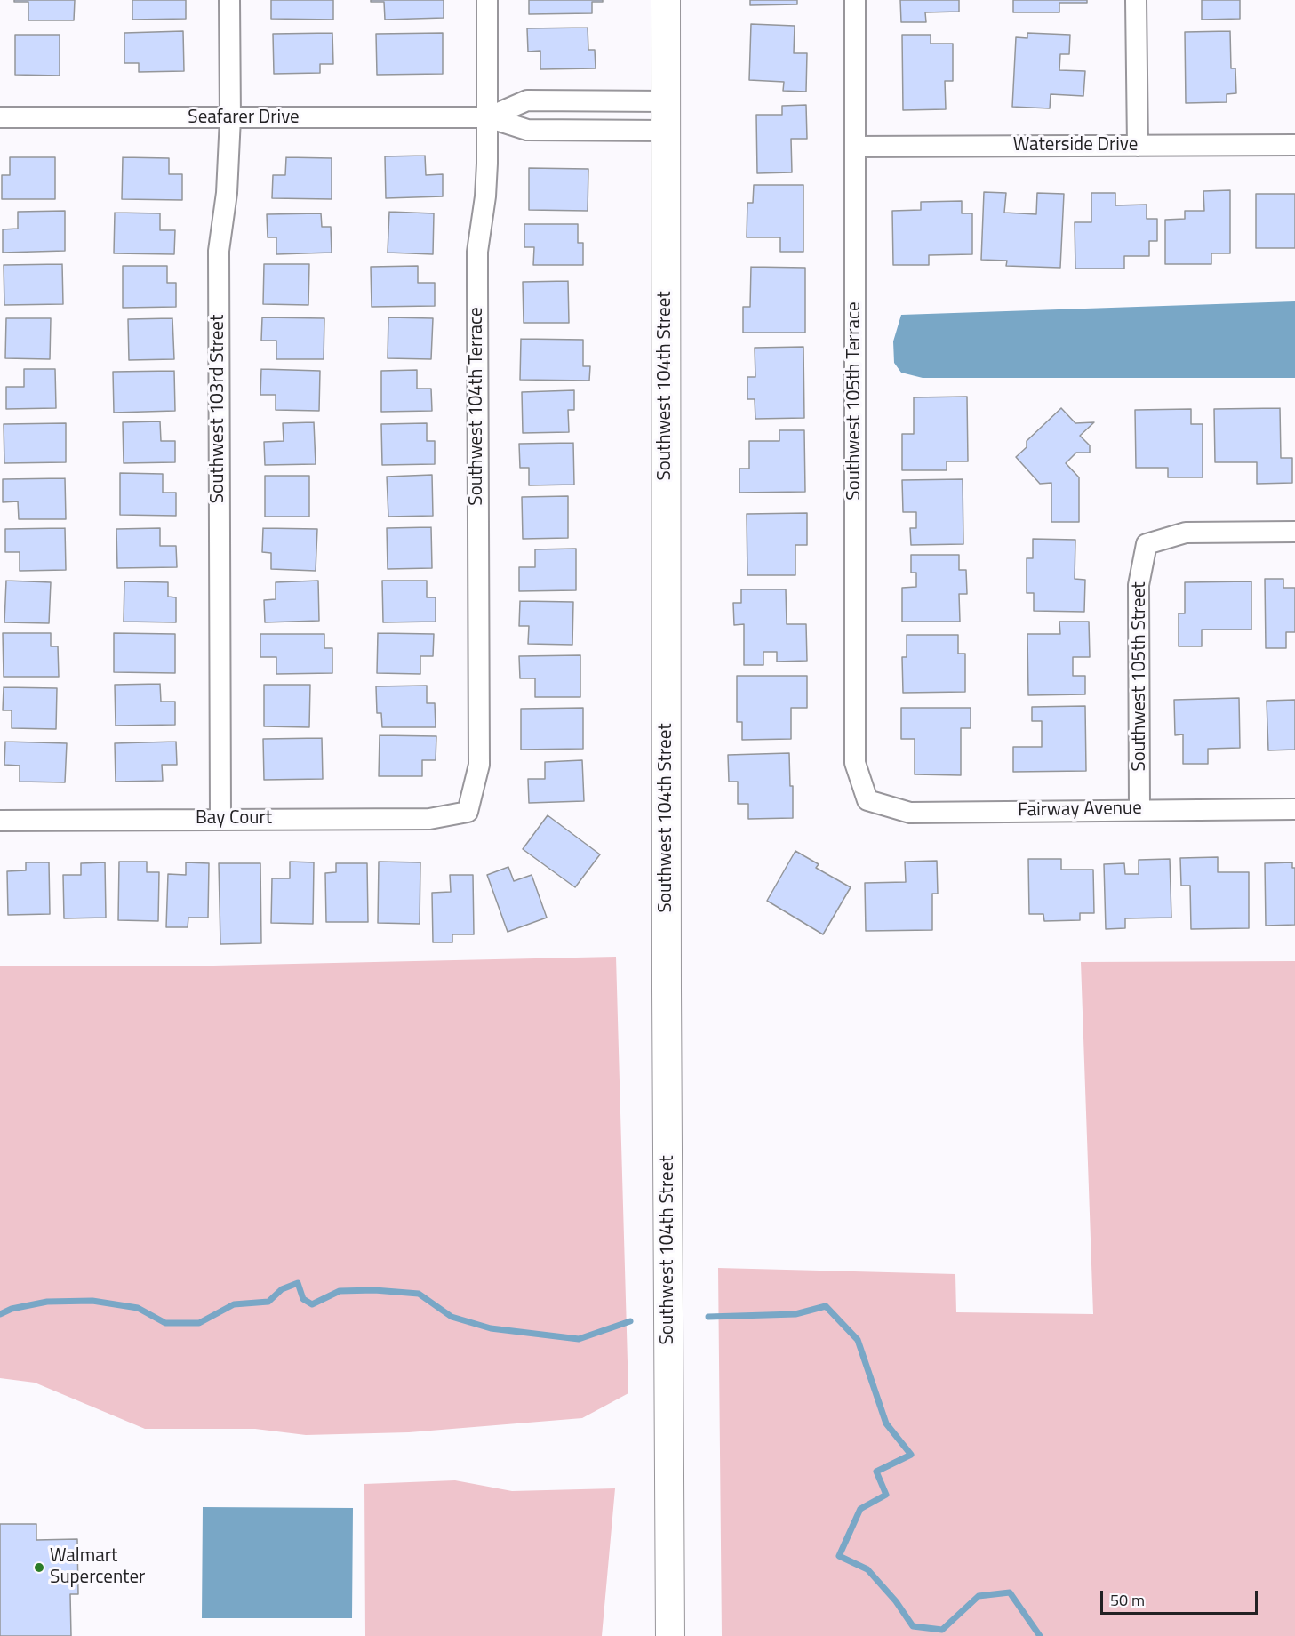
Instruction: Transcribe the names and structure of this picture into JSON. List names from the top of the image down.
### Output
{
  "streets": {
    "main road": ["Southwest 104th Street"],
    "street": [
      "Seafarer Drive",
      "Waterside Drive",
      "Southwest 105th Terrace",
      "Southwest 104th Terrace",
      "Southwest 103rd Street",
      "Southwest 105th Street",
      "Fairway Avenue",
      "Bay Court"
    ]
  },
  "crossings": [
    ["Seafarer Drive", "Southwest 104th Street"],
    ["Seafarer Drive", "Southwest 104th Terrace"],
    ["Seafarer Drive", "Southwest 103rd Street"],
    ["Waterside Drive", "Southwest 105th Terrace"],
    ["Southwest 105th Terrace", "Fairway Avenue"],
    ["Southwest 104th Terrace", "Bay Court"],
    ["Southwest 103rd Street", "Bay Court"],
    ["Southwest 105th Street", "Fairway Avenue"]
  ],
  "places": ["Walmart Supercenter"],
  "scale_bar": "50 m"
}
